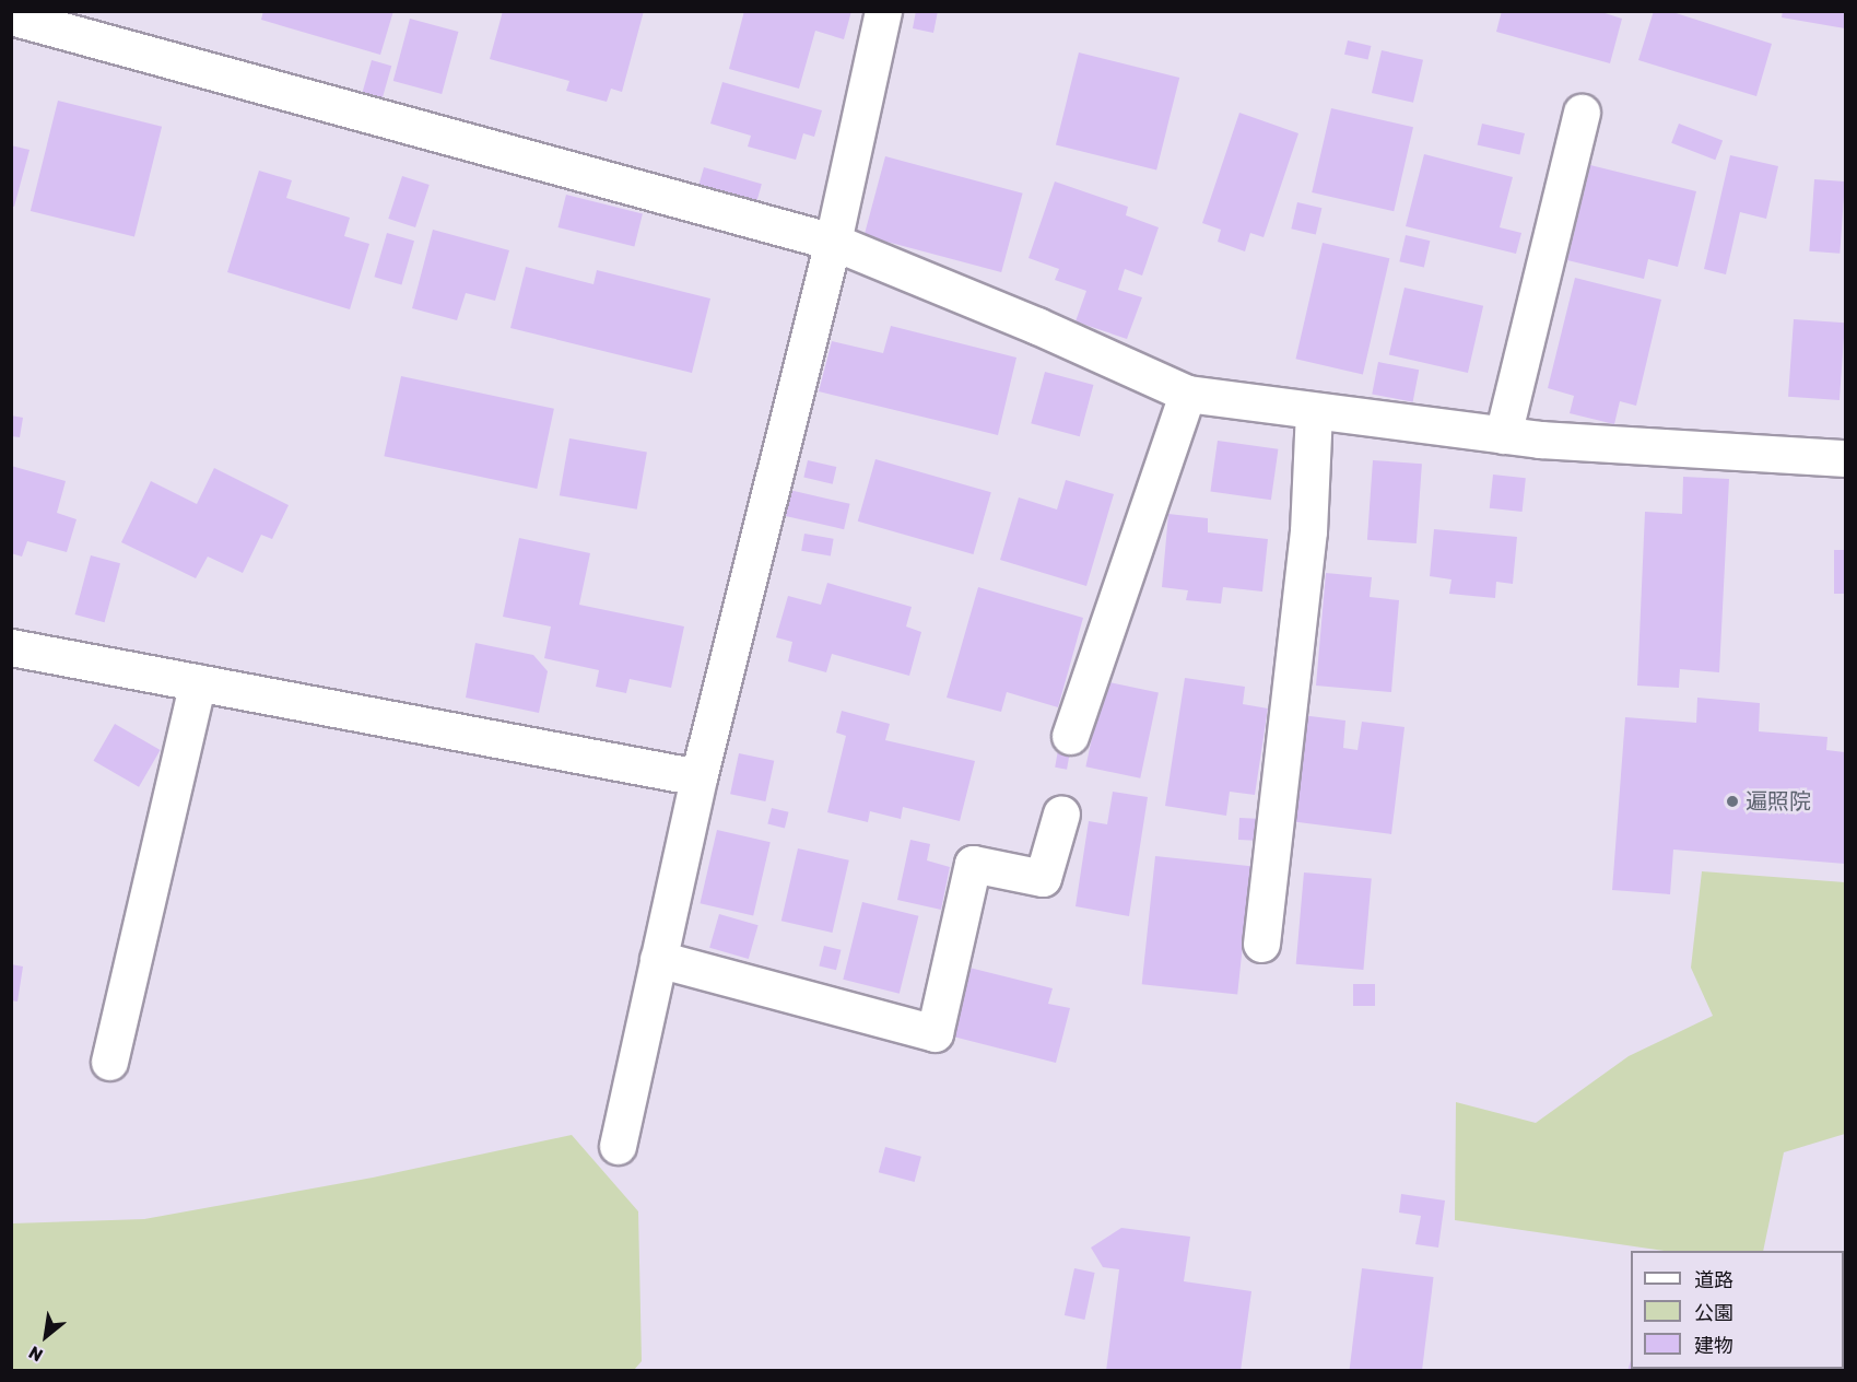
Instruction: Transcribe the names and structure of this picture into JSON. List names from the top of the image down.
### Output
{
  "places": ["遍照院"],
  "legend": ["道路", "公園", "建物"],
  "north": "bottom left"
}
